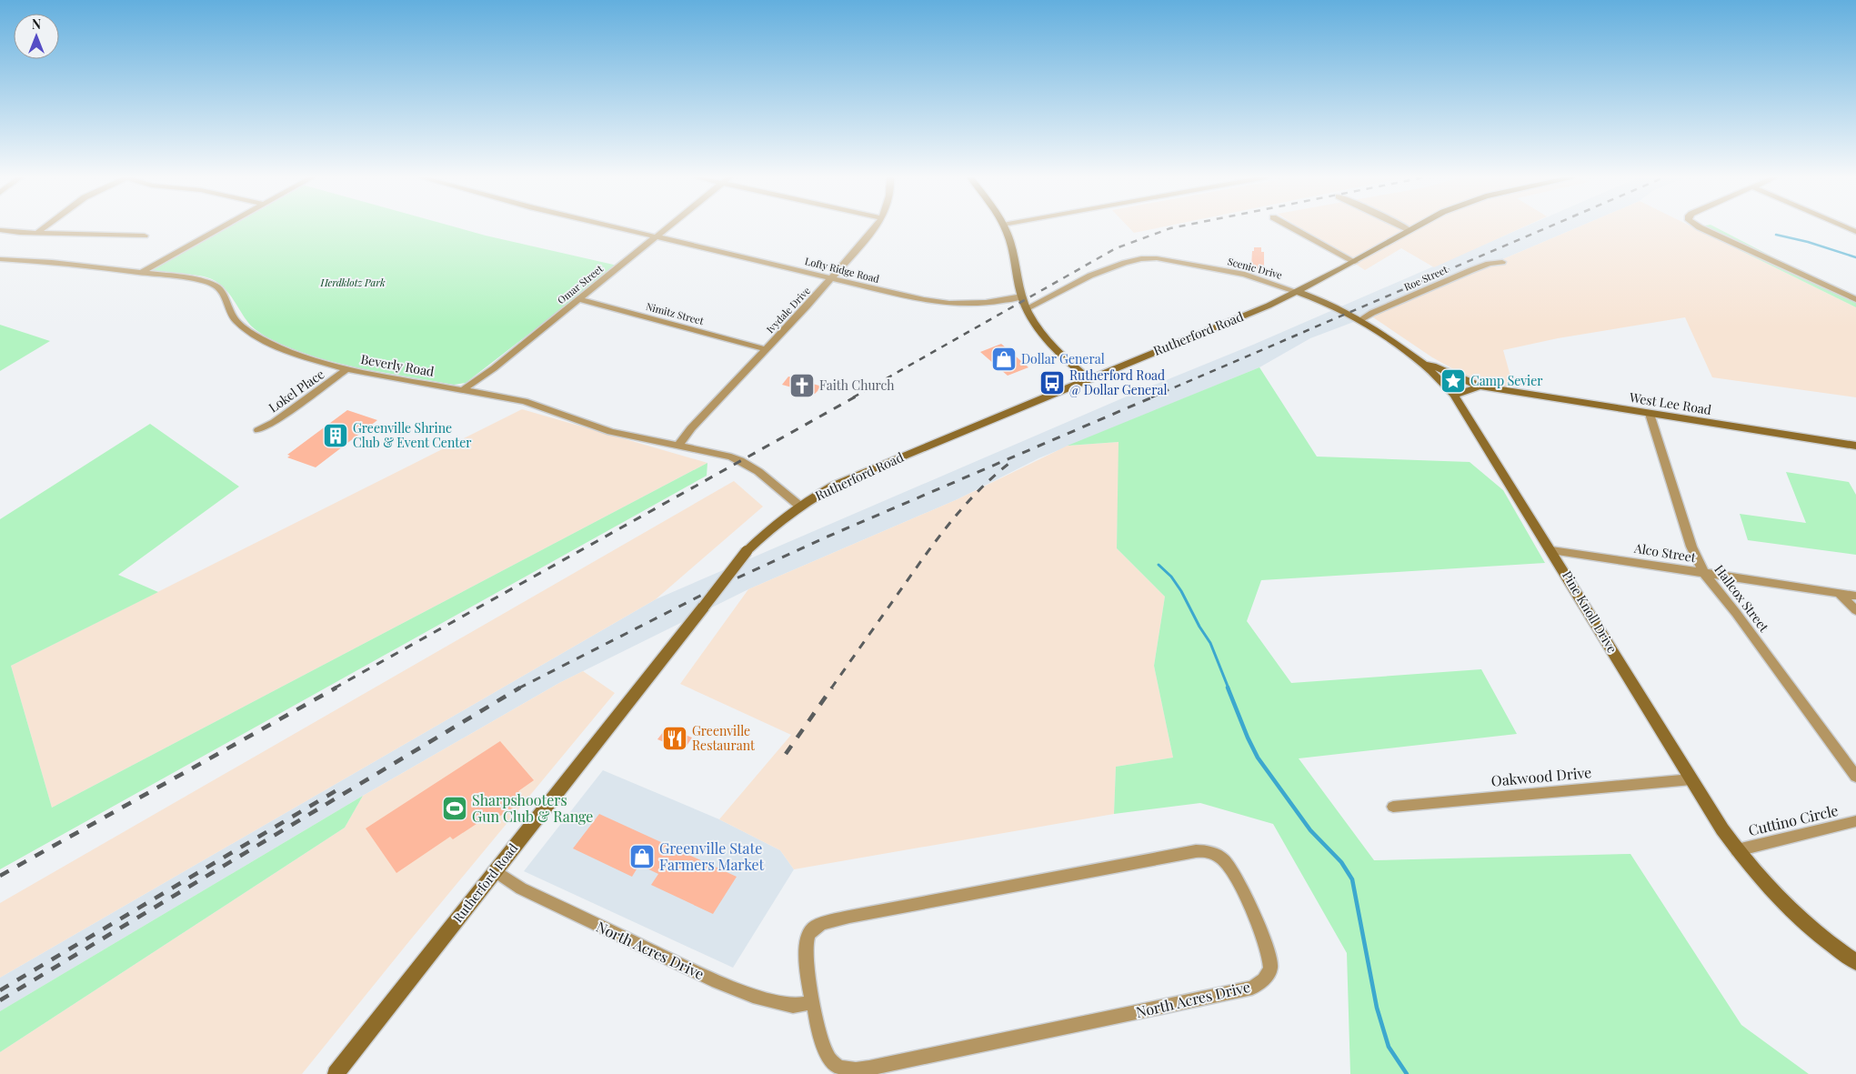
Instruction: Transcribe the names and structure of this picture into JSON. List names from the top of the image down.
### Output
{
  "streets": {
    "street": [
      "Scenic Drive",
      "Lofty Ridge Road",
      "Roe Street",
      "Omar Street",
      "Ivydale Drive",
      "Nimitz Street",
      "Rutherford Road",
      "Beverly Road",
      "Lokel Place",
      "West Lee Road",
      "Alco Street",
      "Hallcox Street",
      "Pine Knoll Drive",
      "Oakwood Drive",
      "Cuttino Circle",
      "North Acres Drive"
    ]
  },
  "crossings": [
    ["Scenic Drive", "Rutherford Road"],
    ["Scenic Drive", "Pine Knoll Drive"],
    ["Lofty Ridge Road", "Omar Street"],
    ["Lofty Ridge Road", "Ivydale Drive"],
    ["Roe Street", "Pine Knoll Drive"],
    ["Omar Street", "Nimitz Street"],
    ["Omar Street", "Beverly Road"],
    ["Ivydale Drive", "Nimitz Street"],
    ["Ivydale Drive", "Beverly Road"],
    ["Rutherford Road", "Beverly Road"],
    ["Rutherford Road", "Pine Knoll Drive"],
    ["Rutherford Road", "North Acres Drive"],
    ["Beverly Road", "Lokel Place"],
    ["West Lee Road", "Hallcox Street"],
    ["West Lee Road", "Pine Knoll Drive"],
    ["Alco Street", "Hallcox Street"],
    ["Alco Street", "Pine Knoll Drive"],
    ["Pine Knoll Drive", "Oakwood Drive"],
    ["Pine Knoll Drive", "Cuttino Circle"]
  ],
  "parks": ["Herdklotz Park"],
  "places": {
    "shop": ["Dollar General", "Greenville State Farmers Market"],
    "place": ["Camp Sevier"],
    "bus stop": ["Rutherford Road @ Dollar General"],
    "church": ["Faith Church"],
    "building": ["Greenville Shrine Club & Event Center"],
    "restaurant": ["Greenville Restaurant"],
    "sports": ["Sharpshooters Gun Club & Range"]
  },
  "north": "top"
}
